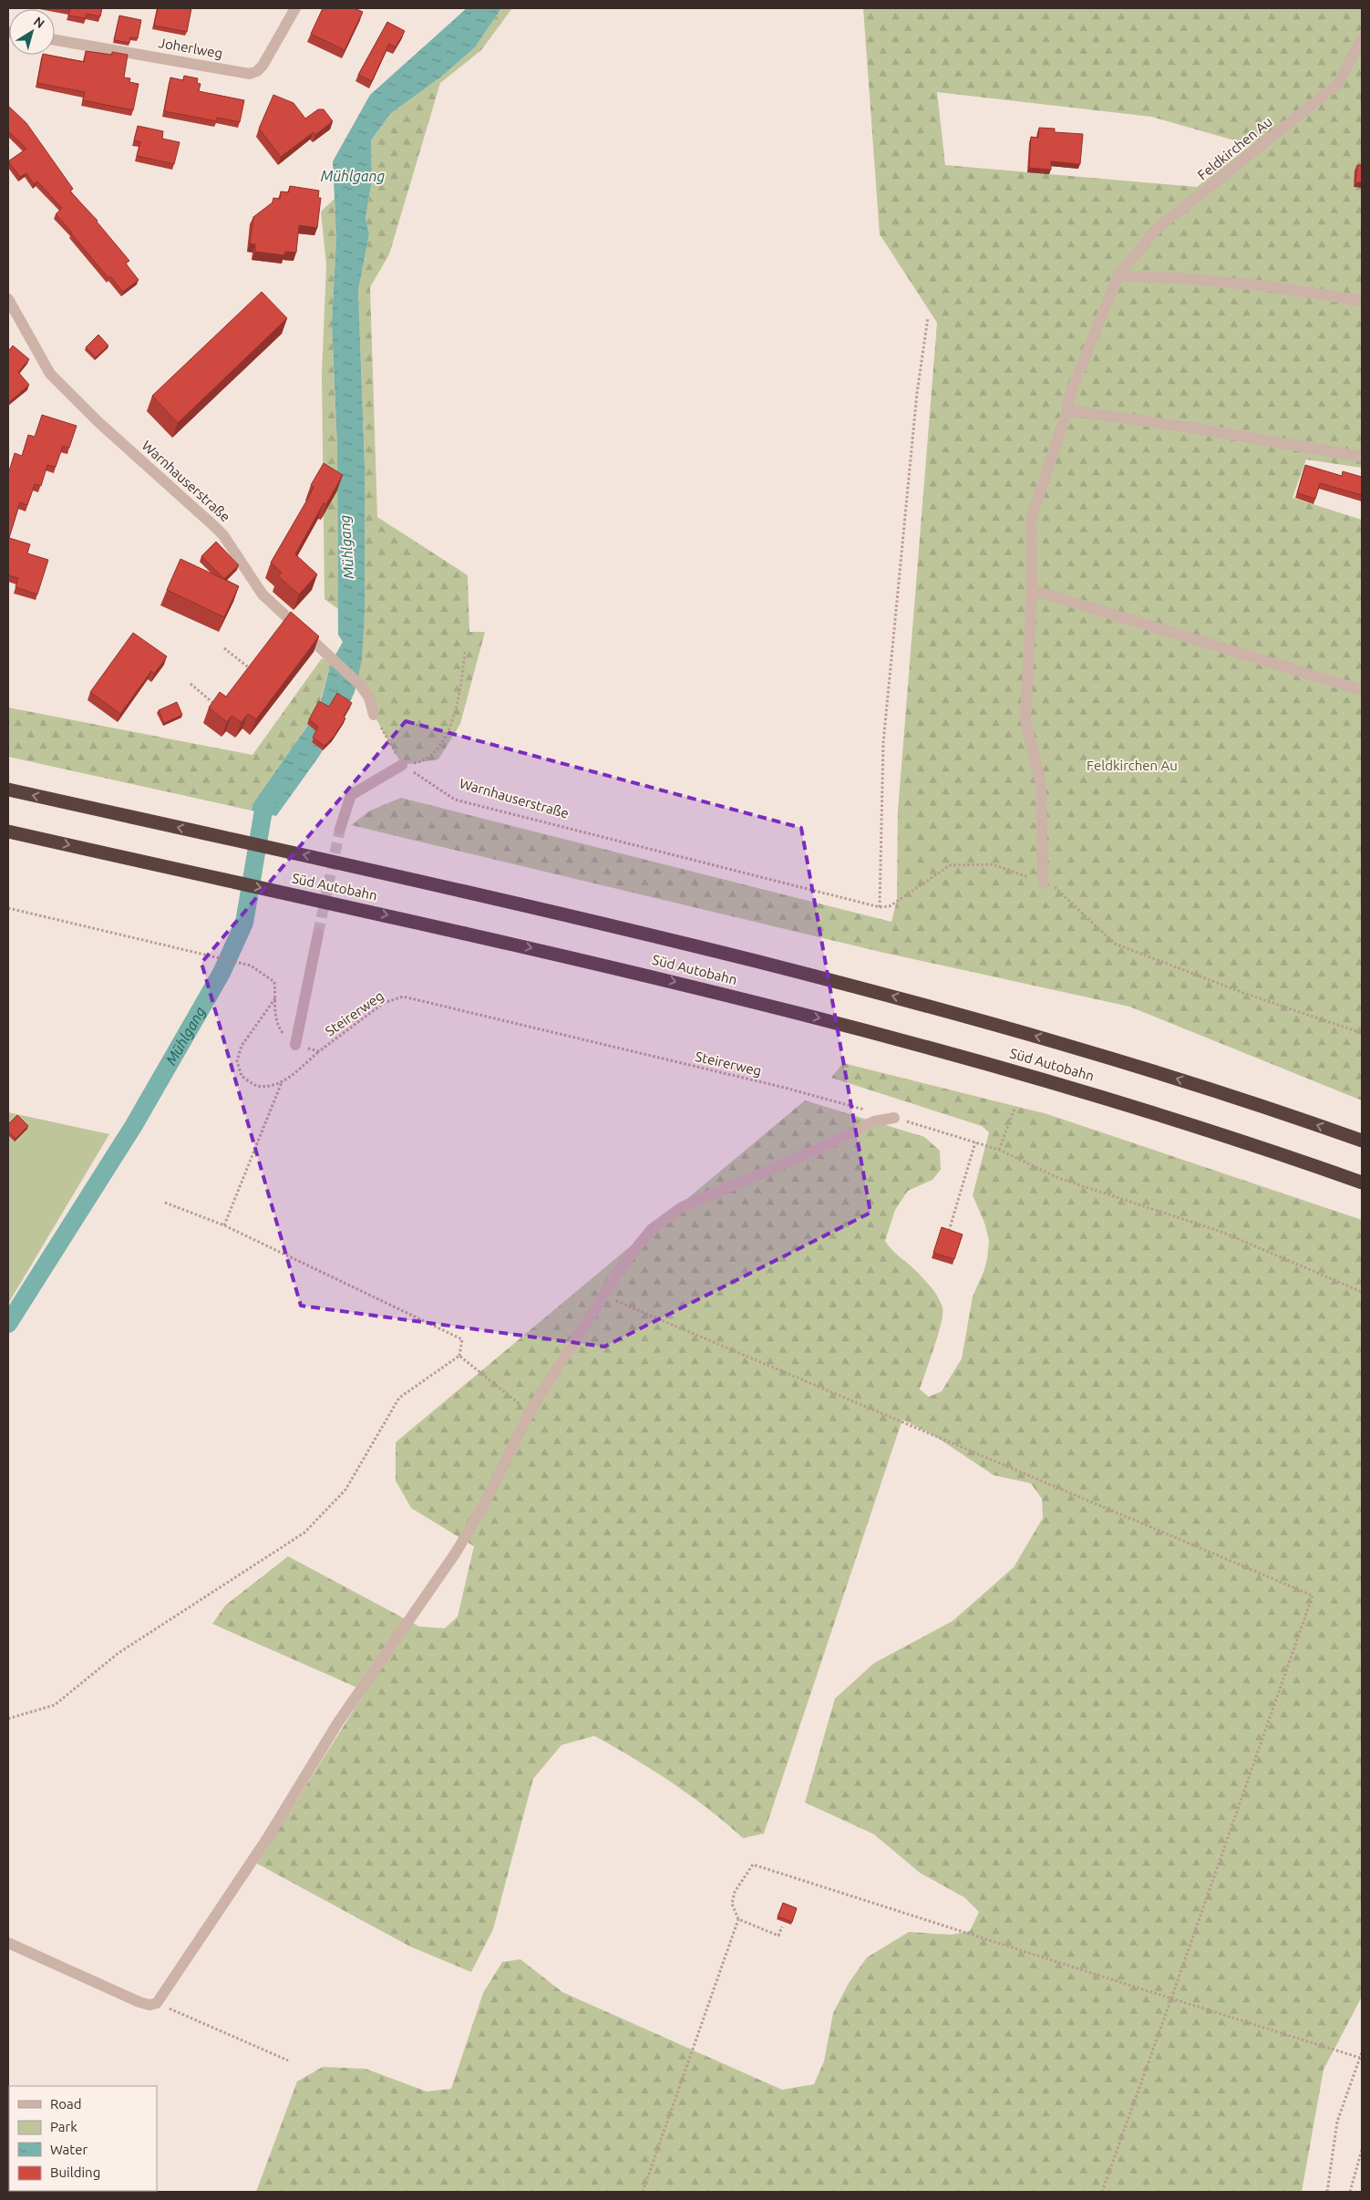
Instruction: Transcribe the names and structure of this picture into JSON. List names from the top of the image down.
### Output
{
  "streets": {
    "highway": ["Süd Autobahn"],
    "street": ["Joherlweg", "Feldkirchen Au", "Warnhauserstraße"],
    "path": ["Steirerweg"]
  },
  "water": ["Mühlgang"],
  "parks": ["Feldkirchen Au"],
  "legend": [
    "Road",
    "Park",
    "Water",
    "Building"
  ],
  "north": "top right"
}
